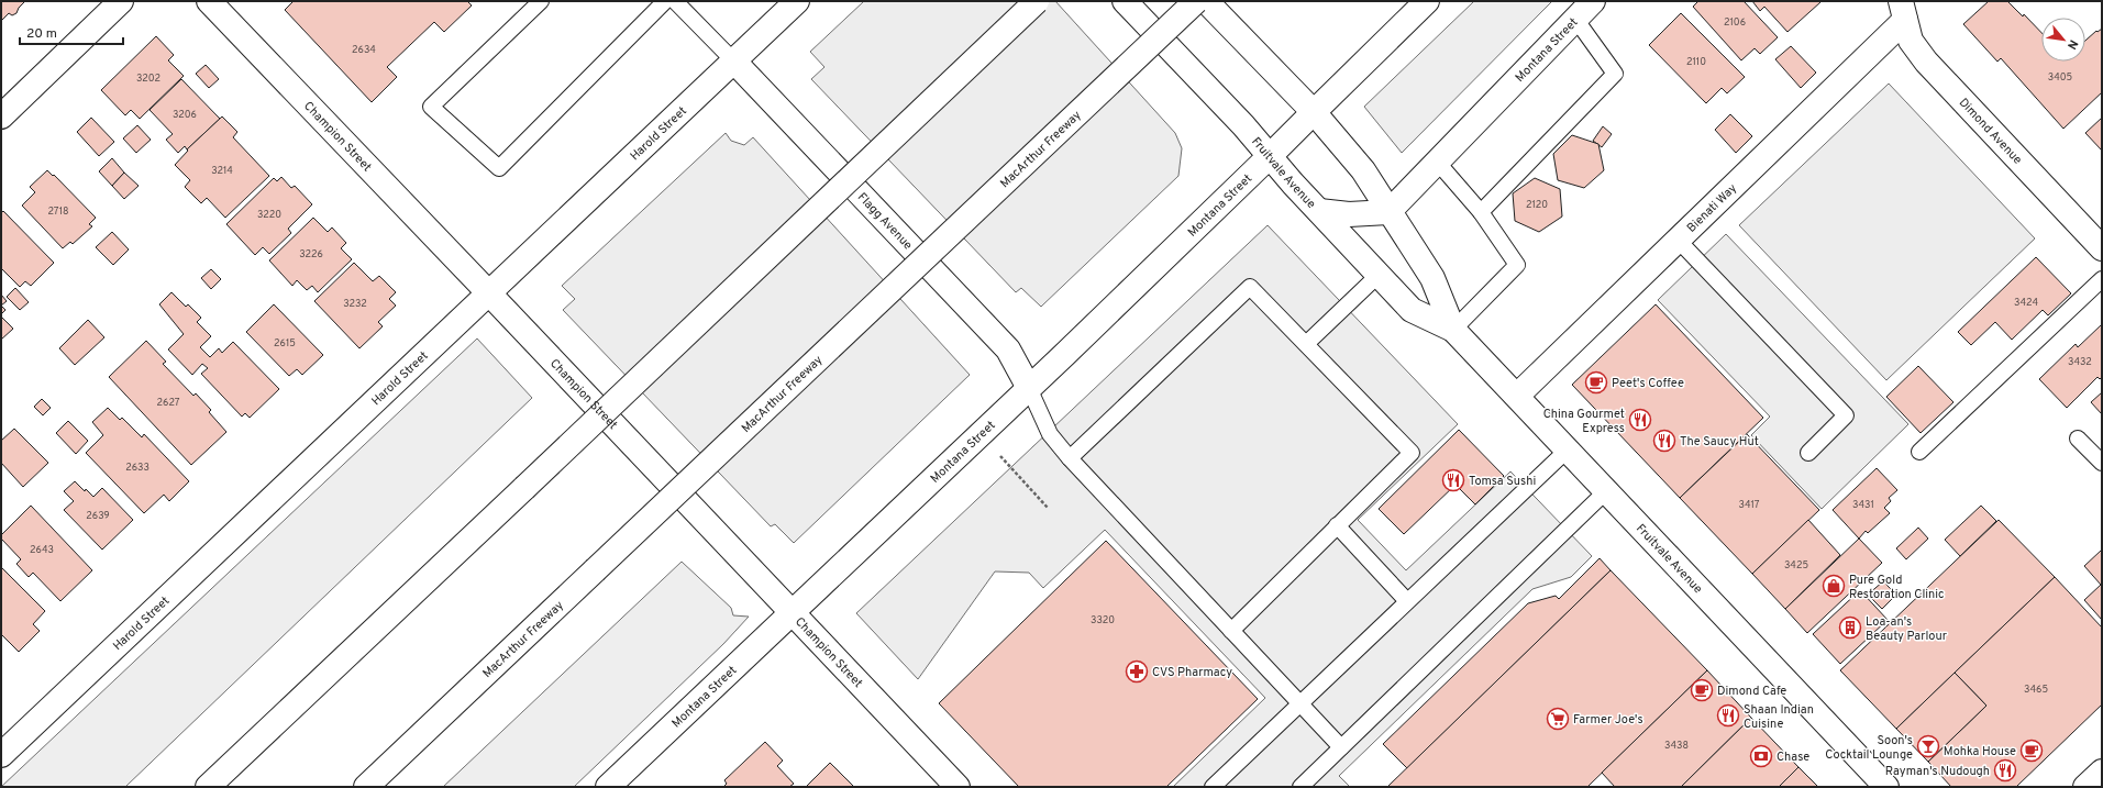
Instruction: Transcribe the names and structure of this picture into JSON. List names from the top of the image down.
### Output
{
  "streets": {
    "main road": [
      "Montana Street",
      "Dimond Avenue",
      "Harold Street",
      "Champion Street",
      "MacArthur Freeway",
      "Fruitvale Avenue",
      "Bienati Way",
      "Flagg Avenue"
    ]
  },
  "crossings": [
    ["Montana Street", "Champion Street"],
    ["Montana Street", "Fruitvale Avenue"],
    ["Montana Street", "Flagg Avenue"],
    ["Dimond Avenue", "Bienati Way"],
    ["Harold Street", "Champion Street"],
    ["Harold Street", "Flagg Avenue"],
    ["Fruitvale Avenue", "Bienati Way"]
  ],
  "places": {
    "cafe": ["Peet's Coffee", "Dimond Cafe", "Mohka House"],
    "restaurant": [
      "China Gourmet Express",
      "The Saucy Hut",
      "Tomsa Sushi",
      "Shaan Indian Cuisine",
      "Rayman's Nudough"
    ],
    "shop": ["Pure Gold Restoration Clinic"],
    "building": ["Loa-an's Beauty Parlour"],
    "pharmacy": ["CVS Pharmacy"],
    "supermarket": ["Farmer Joe's"],
    "bar": ["Soon's Cocktail Lounge"],
    "bank": ["Chase"]
  },
  "house_numbers": [
    "2106",
    "2634",
    "2110",
    "3405",
    "3202",
    "3206",
    "3214",
    "2120",
    "2718",
    "3220",
    "3226",
    "3424",
    "3232",
    "2615",
    "3432",
    "2627",
    "2633",
    "3417",
    "3431",
    "2639",
    "2643",
    "3425",
    "3320",
    "3465",
    "3438"
  ],
  "scale_bar": "20 m",
  "north": "bottom right"
}
